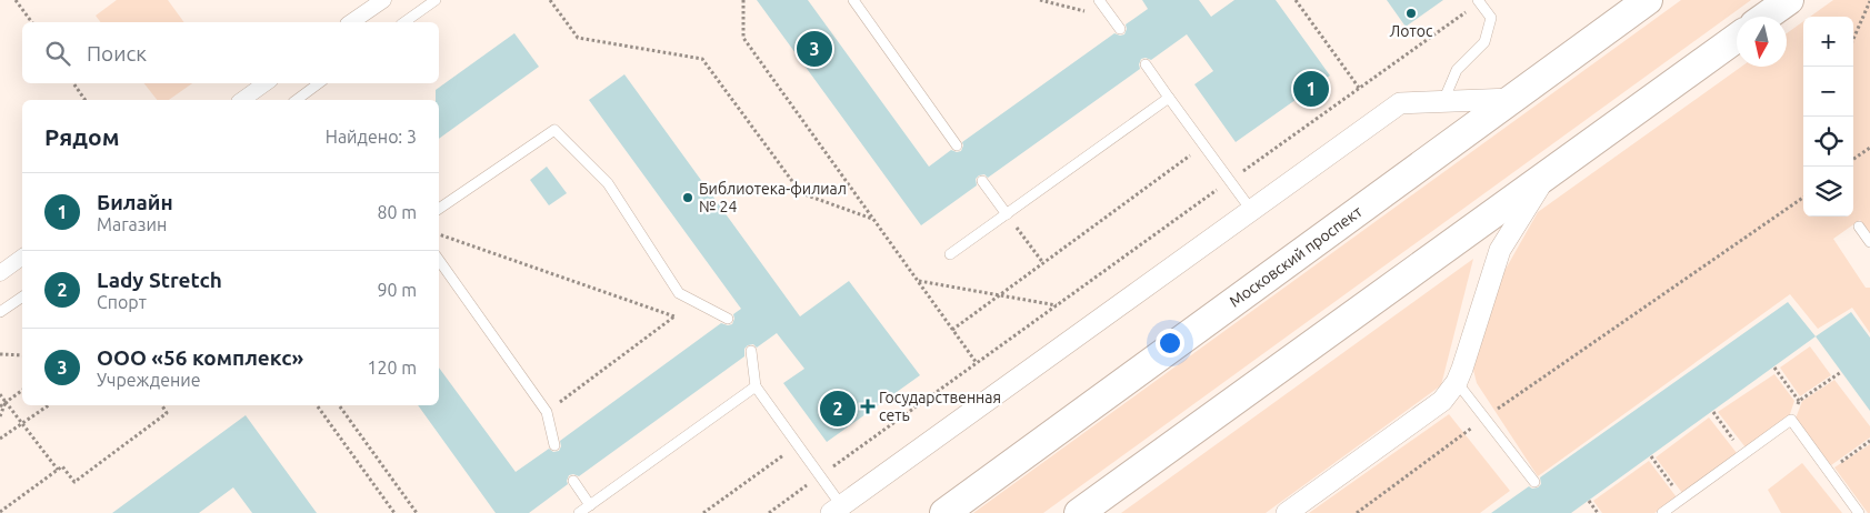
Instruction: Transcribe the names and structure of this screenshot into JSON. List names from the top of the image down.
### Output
{
  "streets": {
    "main road": ["Московский проспект"]
  },
  "places": {
    "other": ["Лотос", "Библиотека-филиал № 24"],
    "health": ["Государственная сеть"]
  },
  "north": "bottom",
  "page": {
    "map_buttons": ["+", "−"],
    "search": "Поиск",
    "pins": ["3", "1", "2"],
    "heading": ["Рядом", "Найдено: 3"],
    "list": [
      {
        "mark": "1",
        "name": "Билайн",
        "note": "Магазин",
        "value": "80 m"
      },
      {
        "mark": "2",
        "name": "Lady Stretch",
        "note": "Спорт",
        "value": "90 m"
      },
      {
        "mark": "3",
        "name": "ООО «56 комплекс»",
        "note": "Учреждение",
        "value": "120 m"
      }
    ]
  }
}
